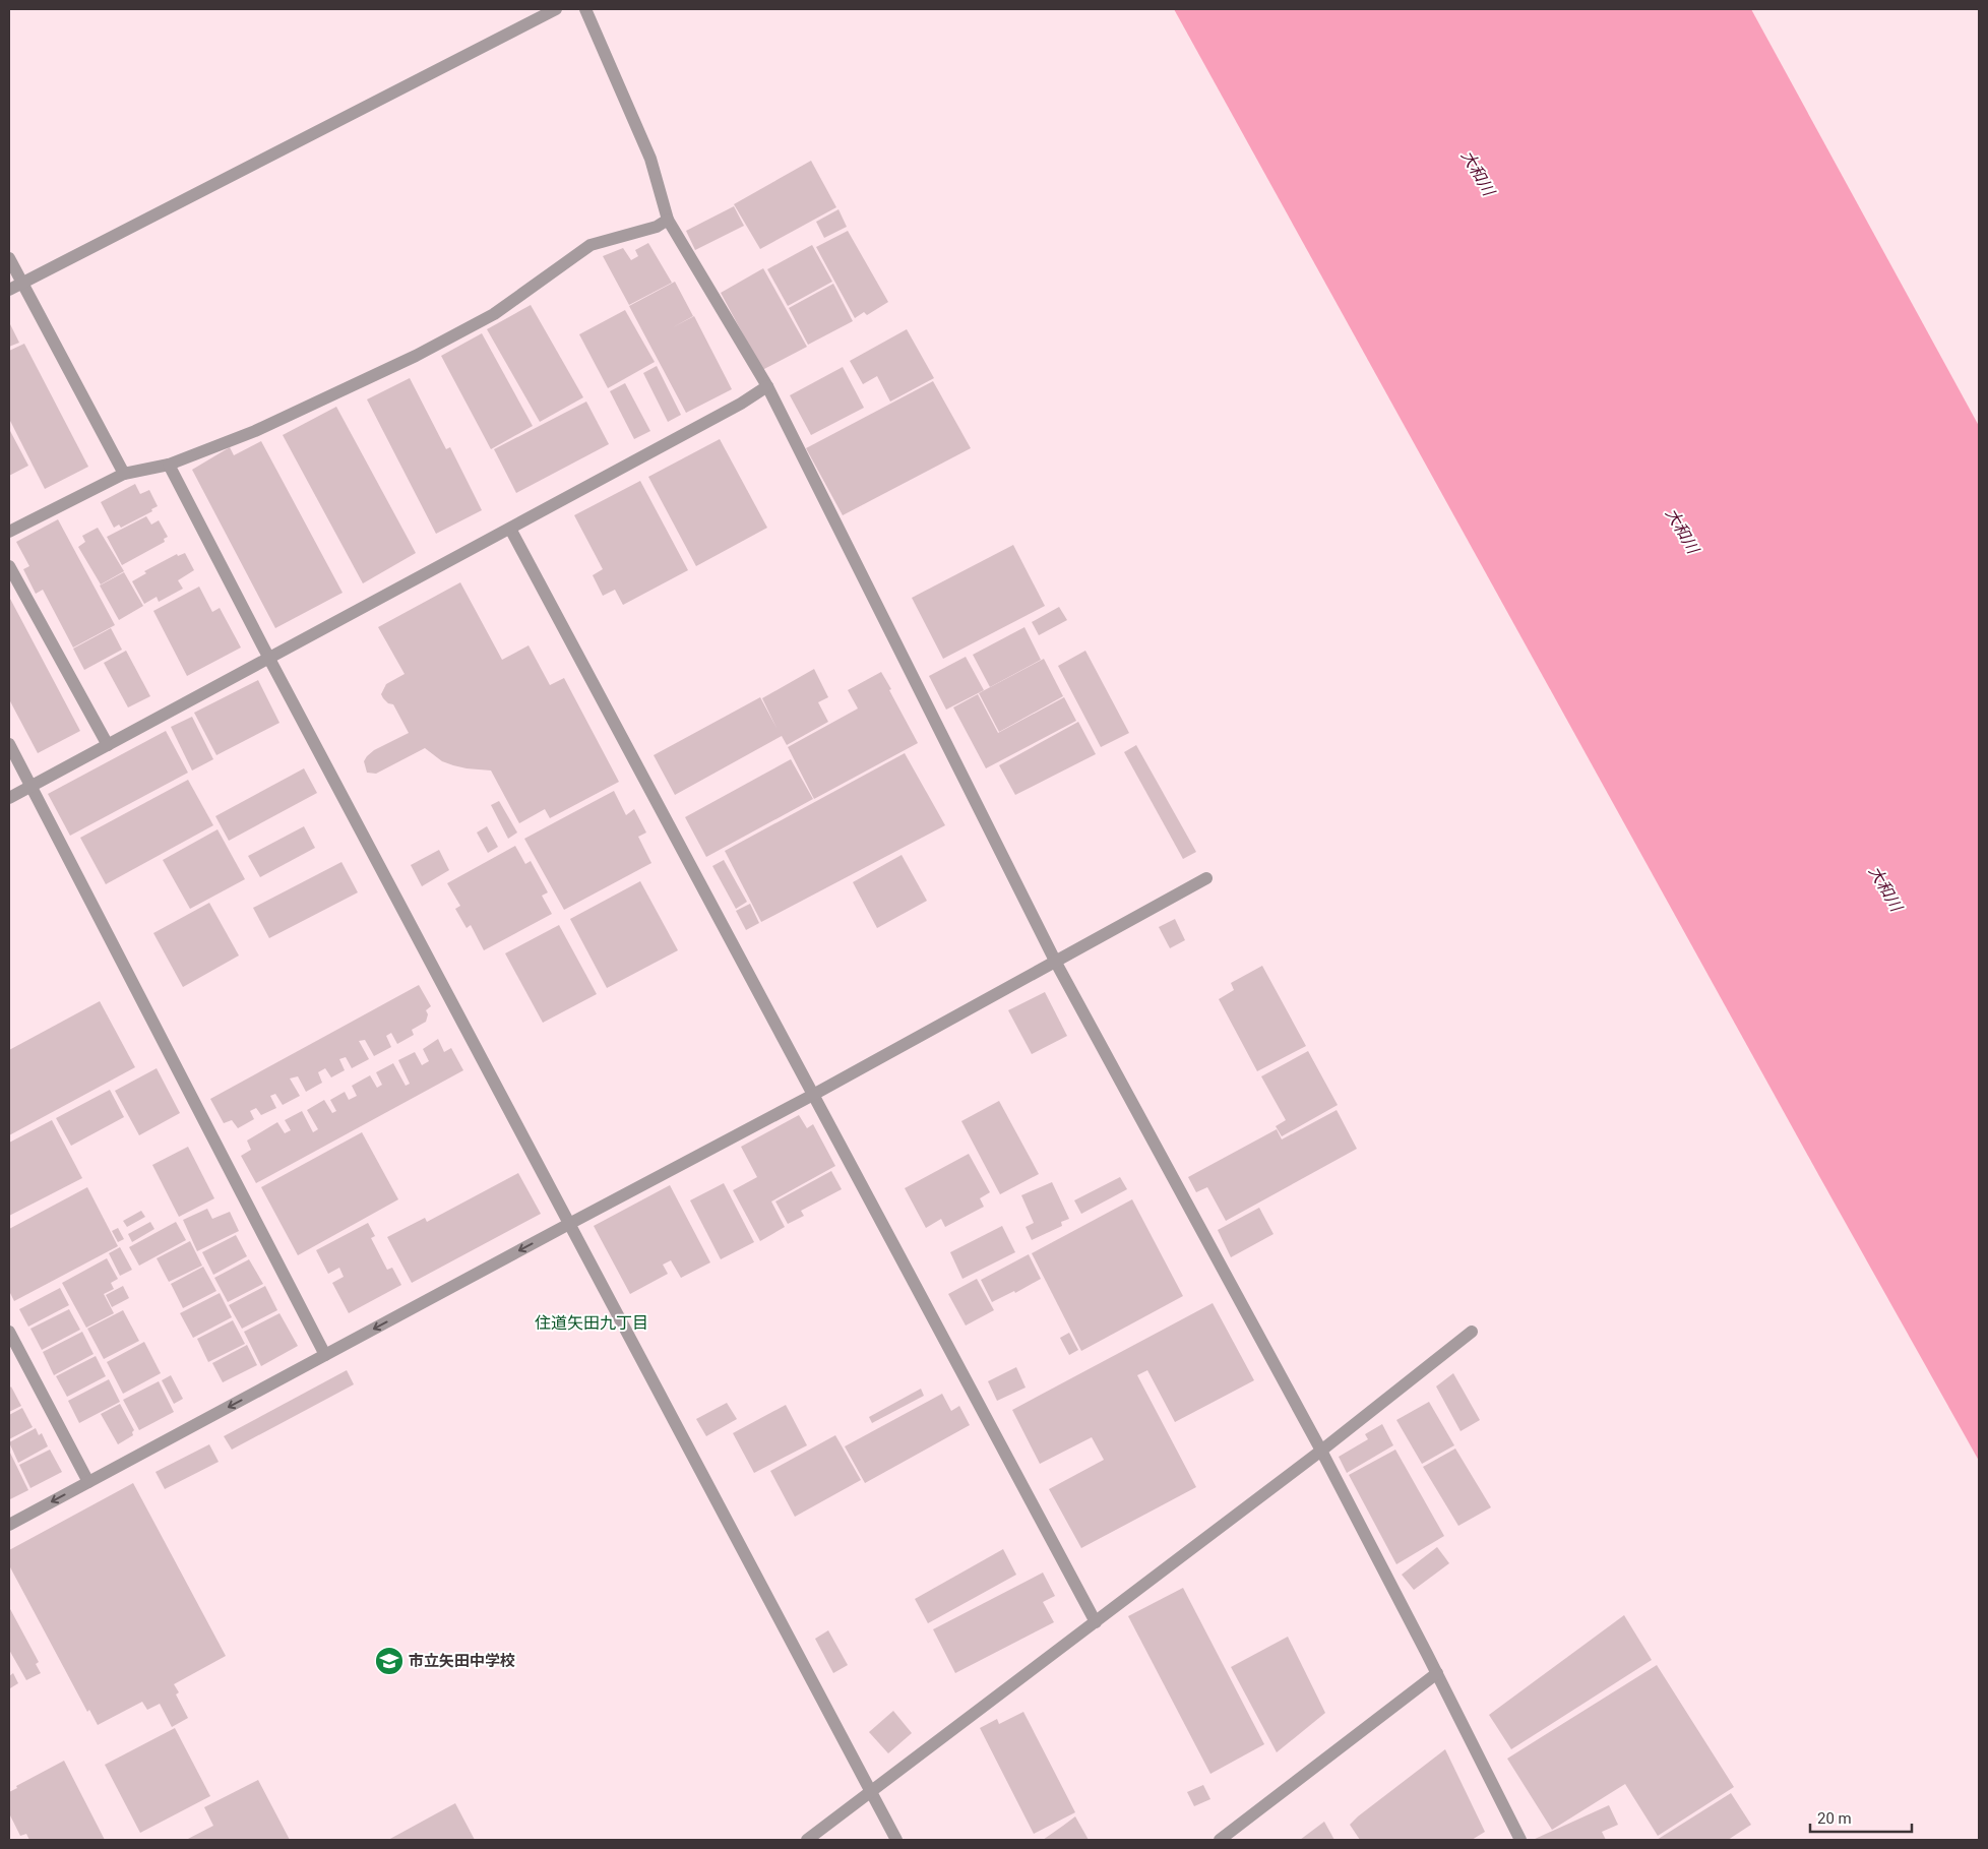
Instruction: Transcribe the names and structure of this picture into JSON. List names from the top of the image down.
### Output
{
  "districts": ["住道矢田九丁目"],
  "water": ["大和川"],
  "places": {
    "school or university": ["市立矢田中学校"]
  },
  "scale_bar": "20 m"
}
